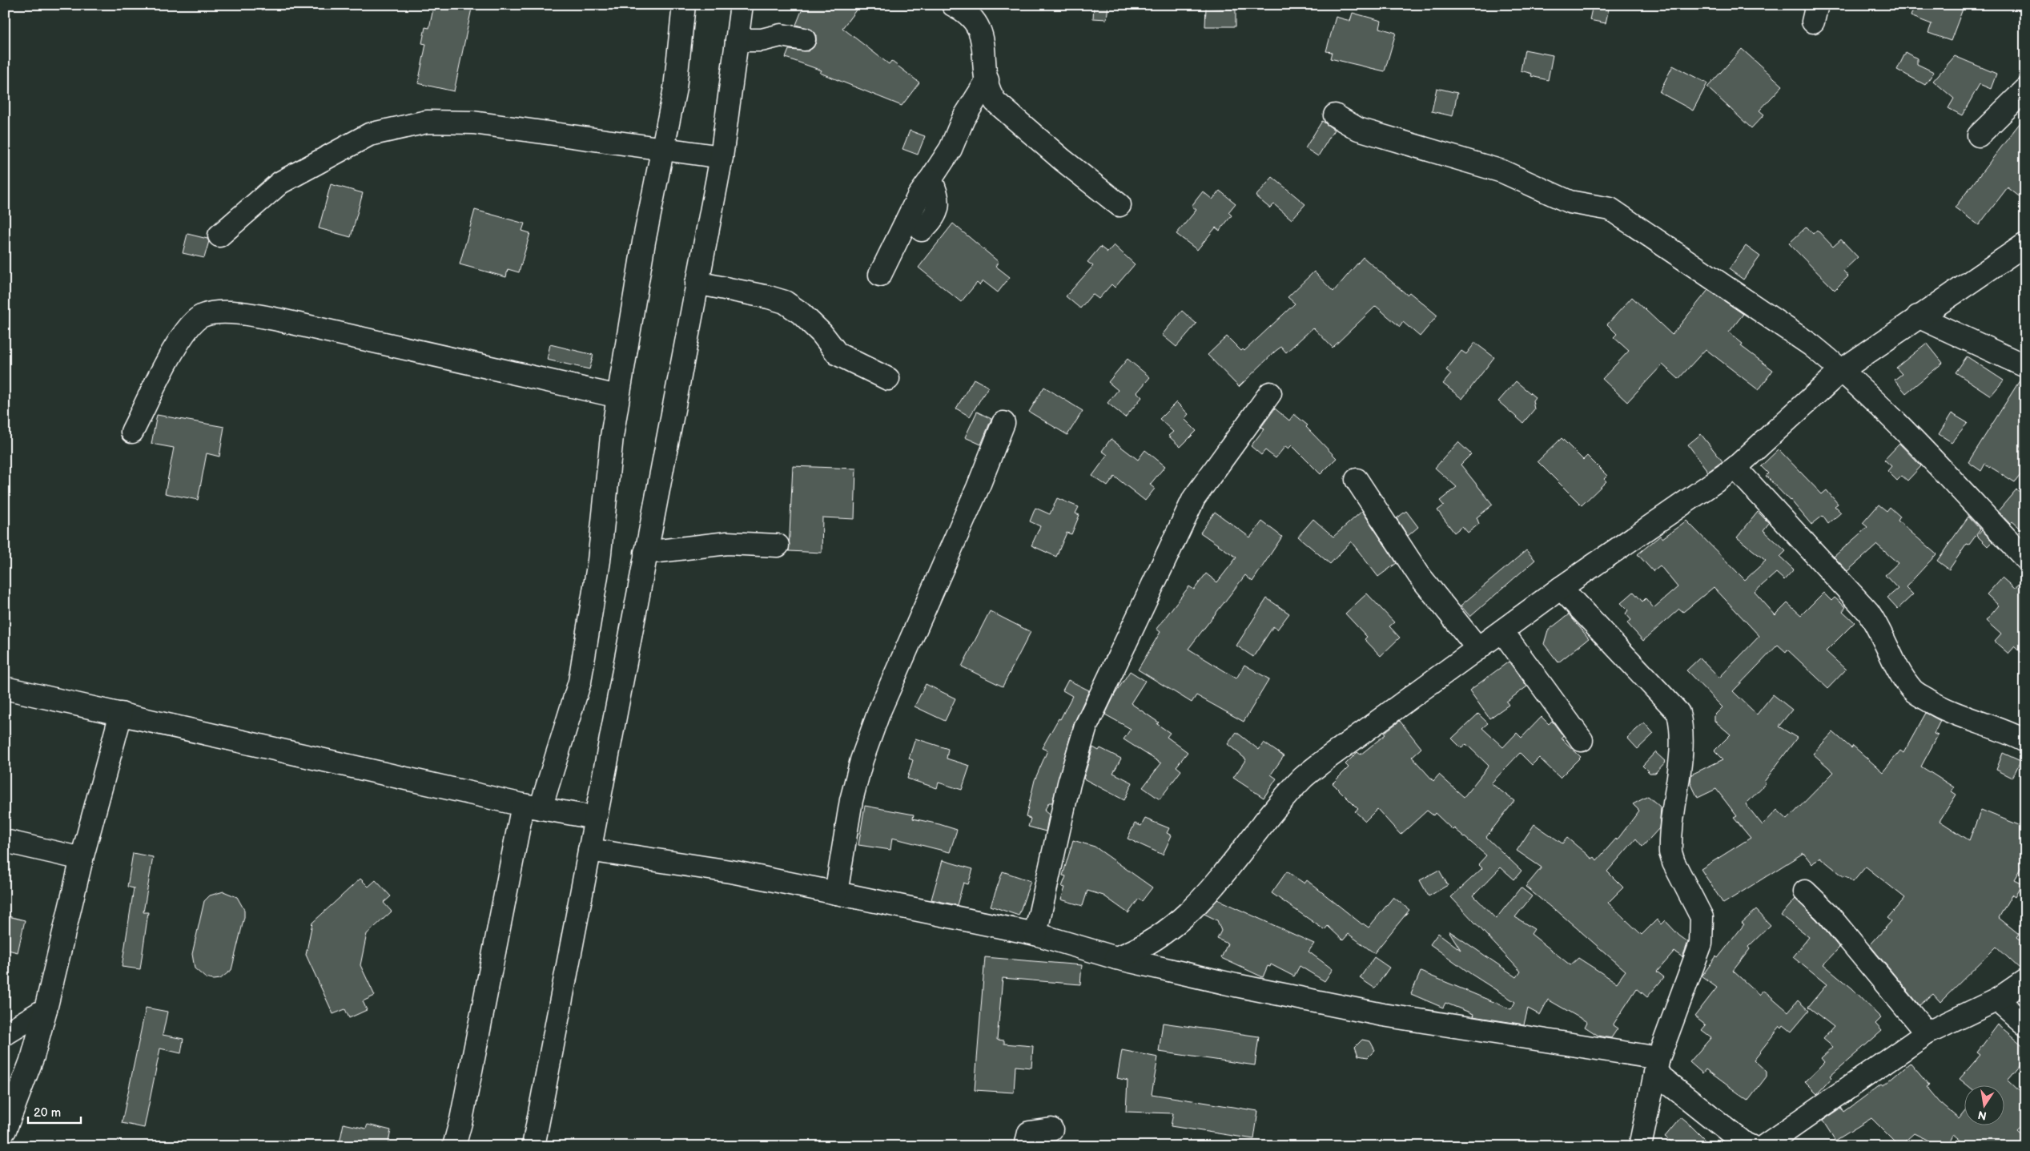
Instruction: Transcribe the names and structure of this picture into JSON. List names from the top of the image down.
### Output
{
  "scale_bar": "20 m",
  "north": "bottom"
}
